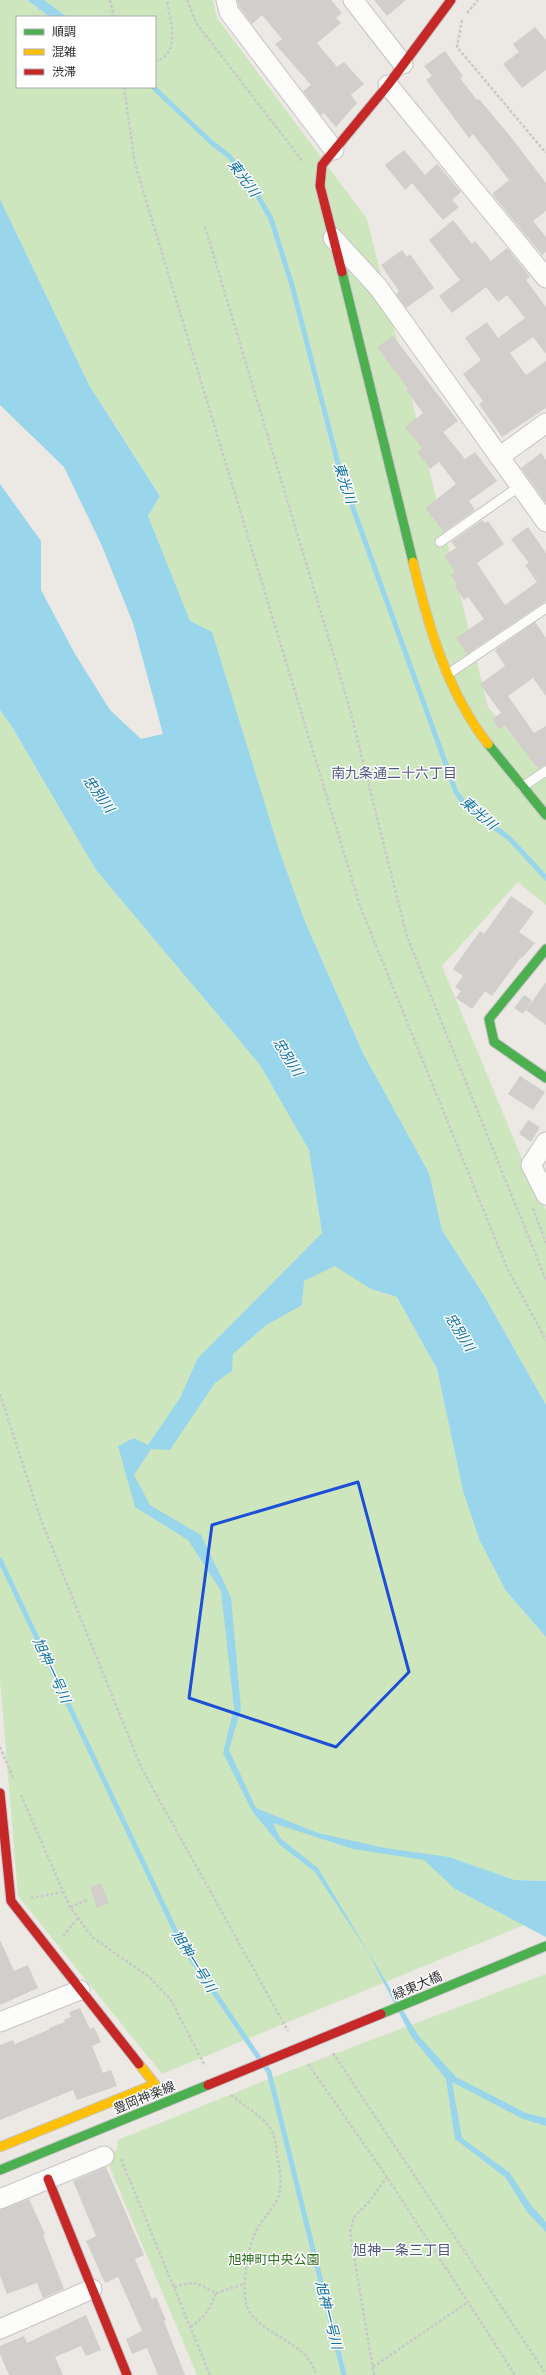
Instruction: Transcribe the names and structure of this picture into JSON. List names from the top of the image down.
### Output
{
  "streets": {
    "street": ["緑東大橋", "豊岡神楽線"]
  },
  "crossings": [
    ["緑東大橋", "豊岡神楽線"]
  ],
  "districts": ["南九条通二十六丁目", "旭神一条三丁目"],
  "water": ["東光川", "忠別川", "旭神一号川"],
  "parks": ["旭神町中央公園"],
  "legend": ["順調", "混雑", "渋滞"]
}
